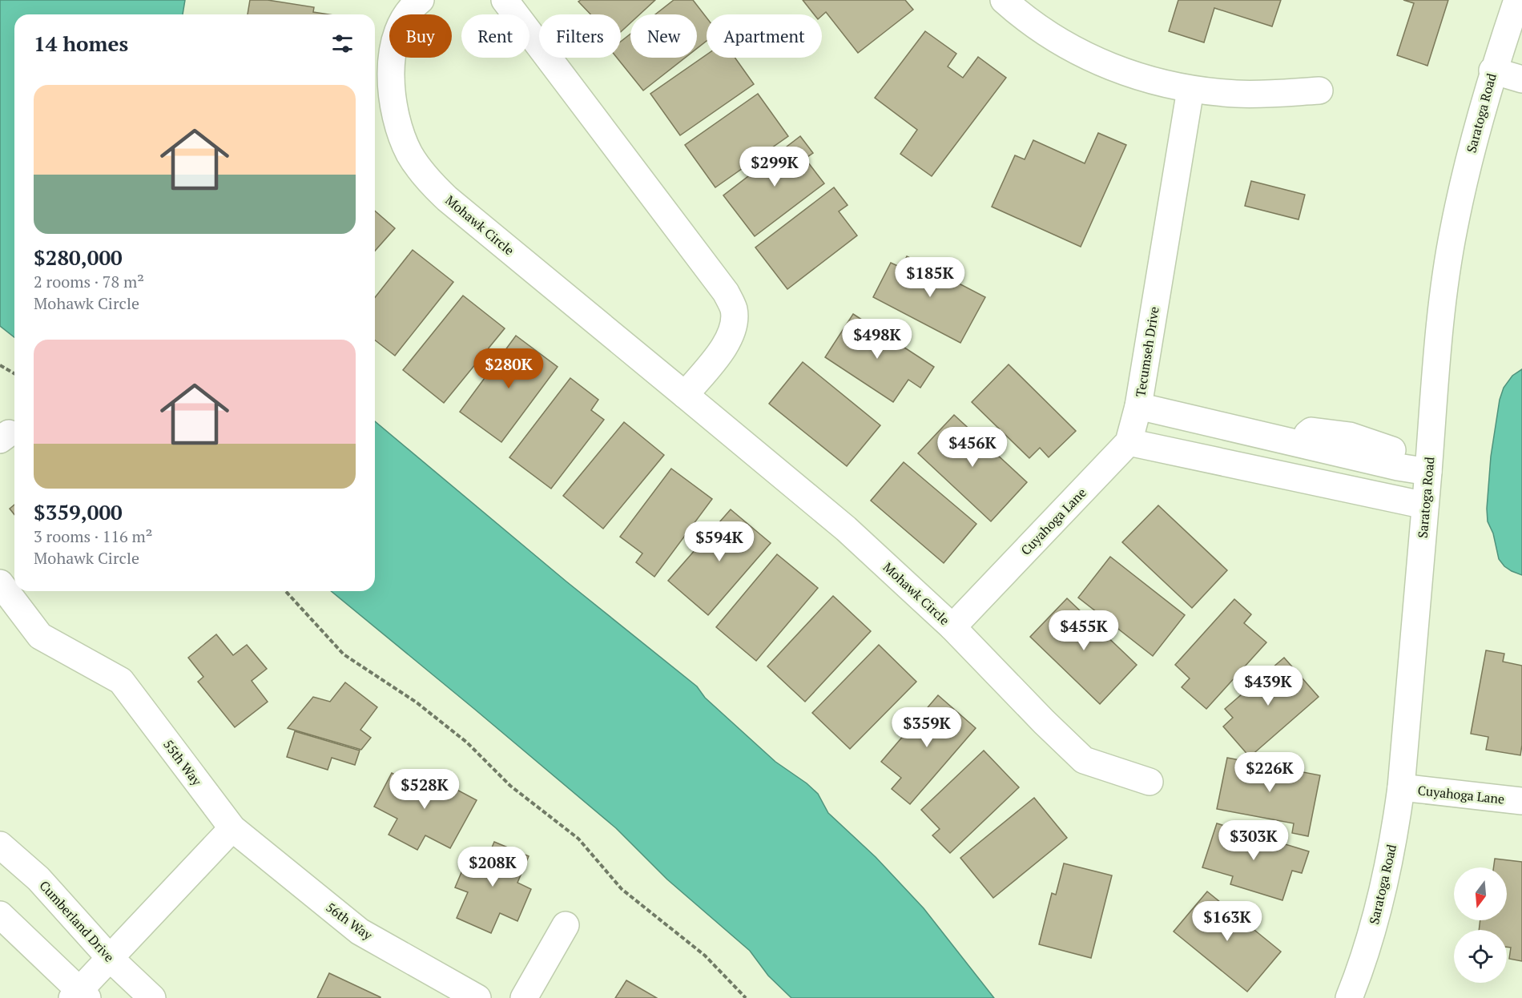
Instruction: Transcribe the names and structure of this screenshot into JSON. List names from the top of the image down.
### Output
{
  "streets": {
    "street": [
      "Saratoga Road",
      "Mohawk Circle",
      "Tecumseh Drive",
      "Cuyahoga Lane",
      "55th Way",
      "Cumberland Drive",
      "56th Way"
    ]
  },
  "crossings": [
    ["Saratoga Road", "Tecumseh Drive"],
    ["Saratoga Road", "Cuyahoga Lane"],
    ["Mohawk Circle", "Cuyahoga Lane"],
    ["Tecumseh Drive", "Cuyahoga Lane"],
    ["55th Way", "56th Way"]
  ],
  "north": "bottom",
  "page": {
    "chip": [
      "Buy",
      "Rent",
      "Filters",
      "New",
      "Apartment"
    ],
    "heading": "14 homes",
    "list": [
      {
        "name": "$280,000",
        "note": "2 rooms · 78 m² · Mohawk Circle"
      },
      {
        "name": "$359,000",
        "note": "3 rooms · 116 m² · Mohawk Circle"
      }
    ],
    "price": [
      "$299K",
      "$185K",
      "$498K",
      "$280K",
      "$456K",
      "$594K",
      "$455K",
      "$439K",
      "$359K",
      "$226K",
      "$528K",
      "$303K",
      "$208K",
      "$163K"
    ]
  }
}
